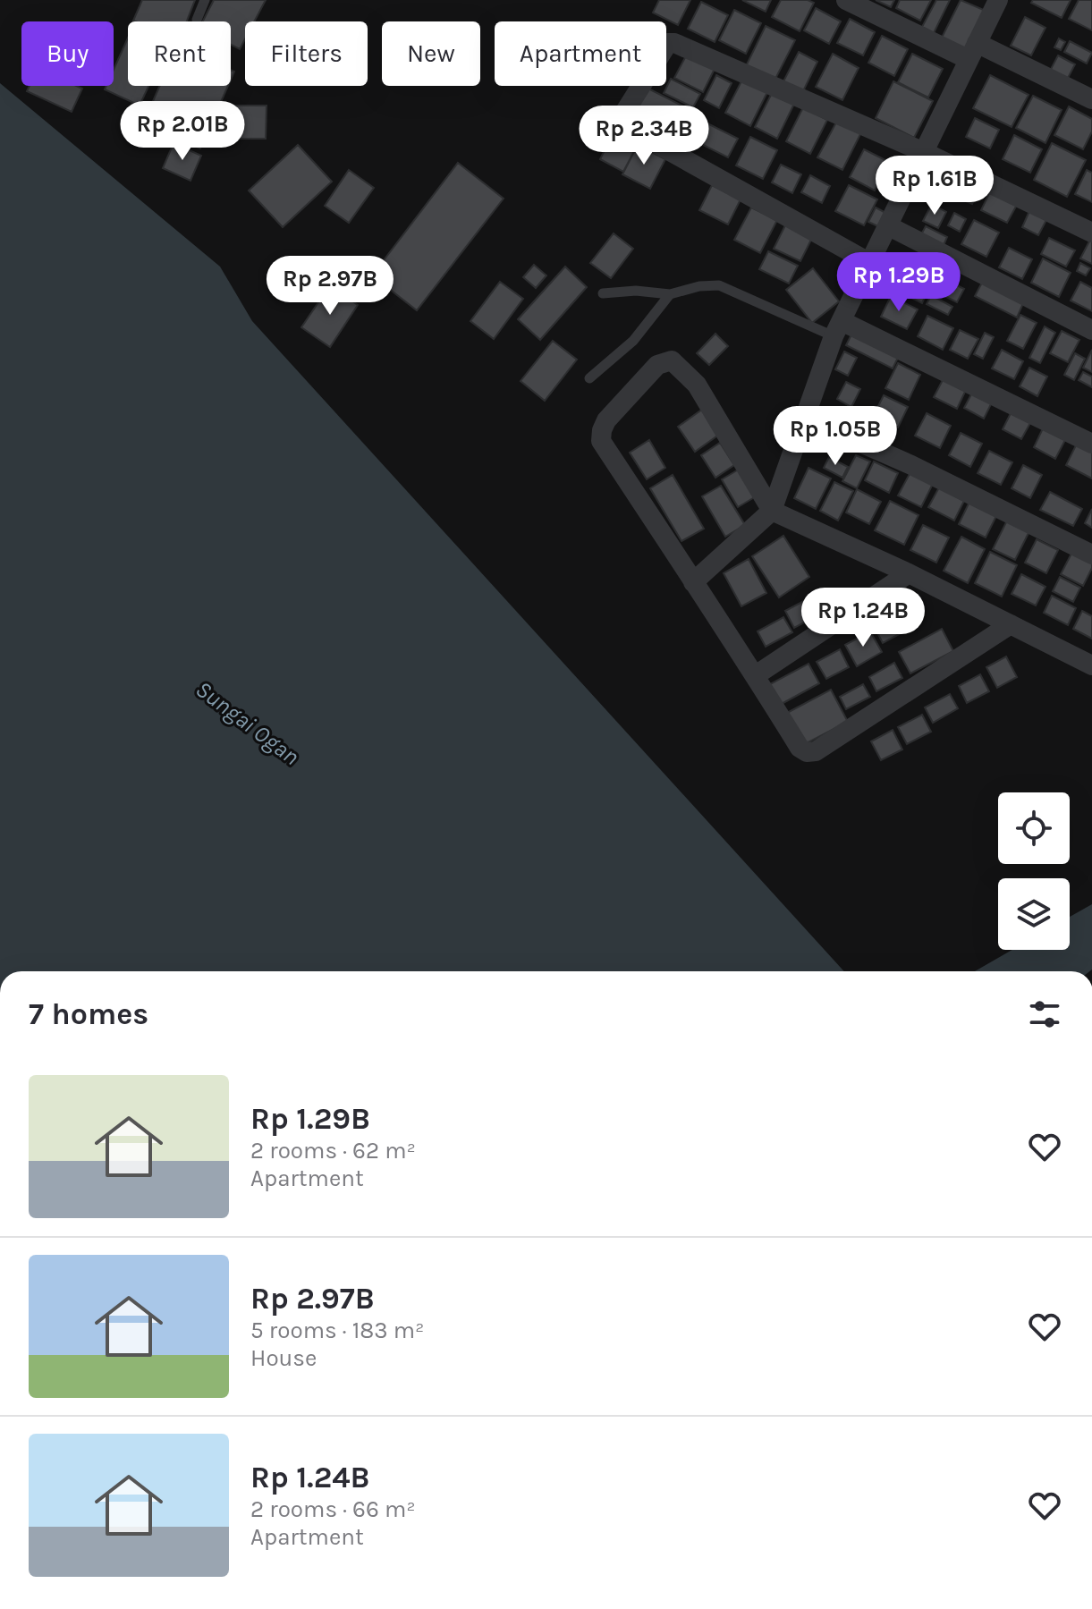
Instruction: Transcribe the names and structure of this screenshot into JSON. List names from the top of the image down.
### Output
{
  "water": ["Sungai Ogan"],
  "page": {
    "chip": [
      "Buy",
      "Rent",
      "Filters",
      "New",
      "Apartment"
    ],
    "price": [
      "Rp 2.01B",
      "Rp 2.34B",
      "Rp 1.61B",
      "Rp 1.29B",
      "Rp 2.97B",
      "Rp 1.05B",
      "Rp 1.24B"
    ],
    "heading": "7 homes",
    "list": [
      {
        "name": "Rp 1.29B",
        "note": "2 rooms · 62 m² · Apartment"
      },
      {
        "name": "Rp 2.97B",
        "note": "5 rooms · 183 m² · House"
      },
      {
        "name": "Rp 1.24B",
        "note": "2 rooms · 66 m² · Apartment"
      }
    ]
  }
}
